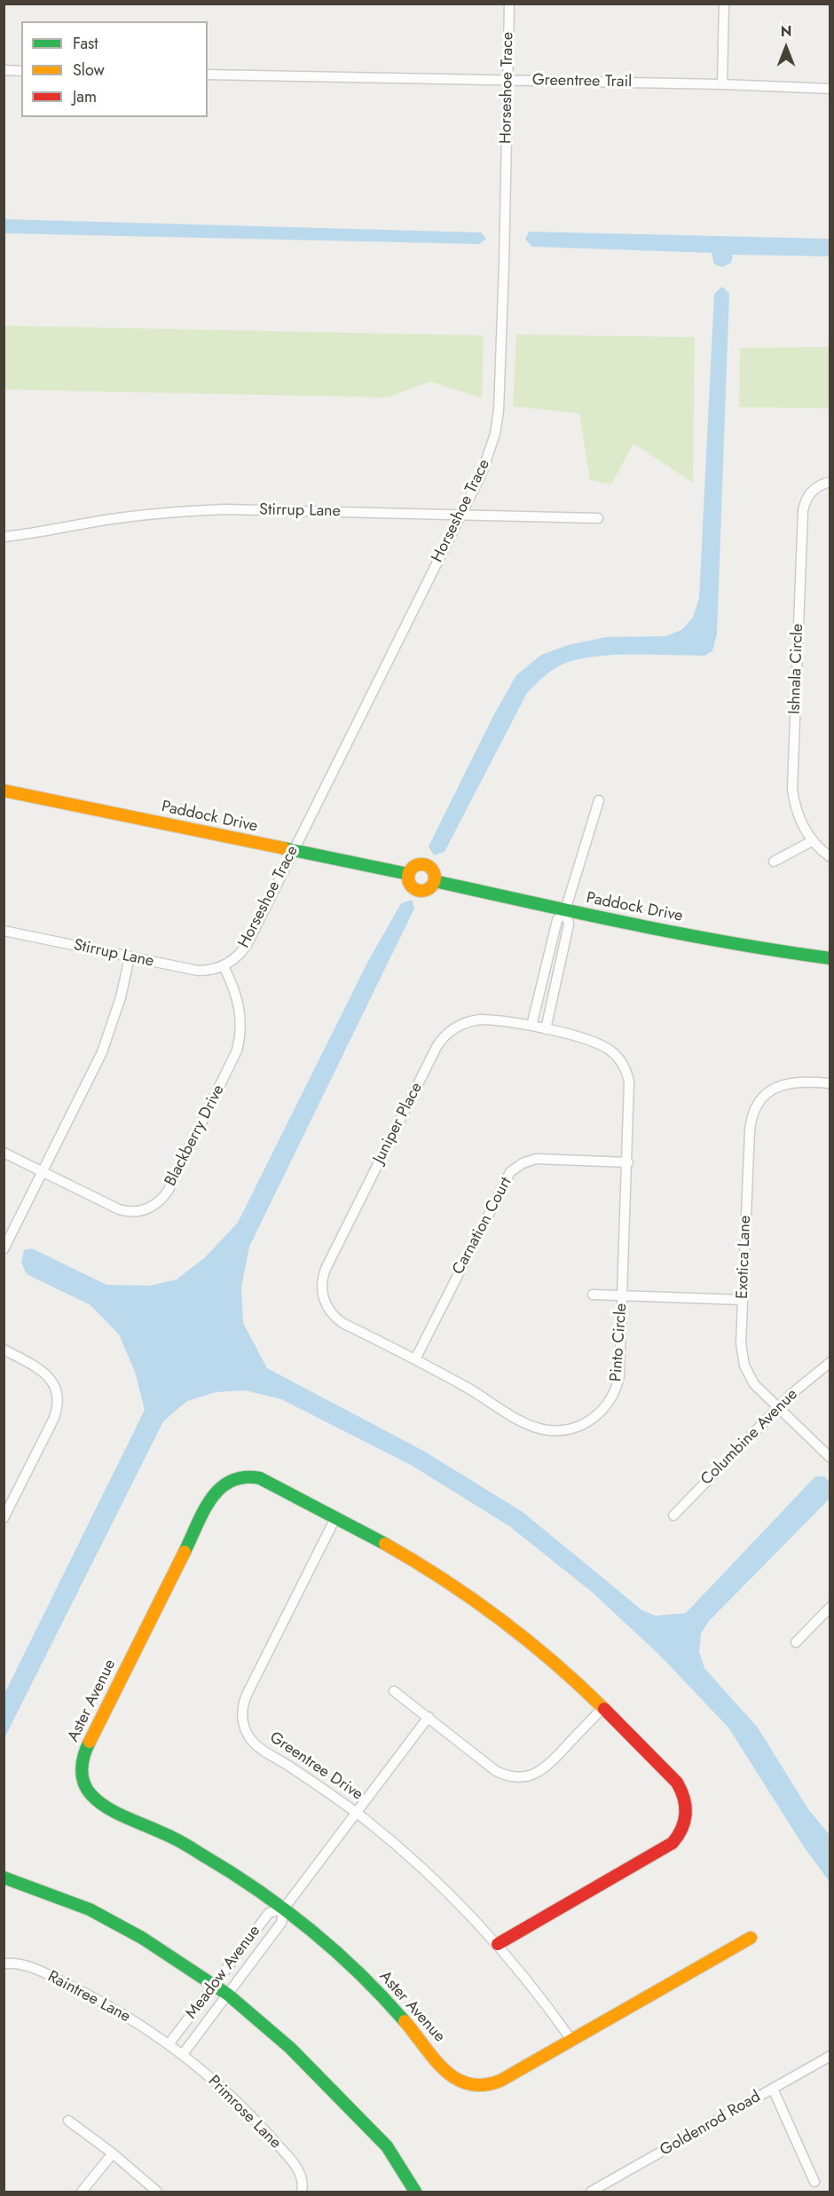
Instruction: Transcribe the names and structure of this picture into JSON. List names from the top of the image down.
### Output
{
  "streets": {
    "street": [
      "Greentree Trail",
      "Horseshoe Trace",
      "Stirrup Lane",
      "Ishnala Circle",
      "Paddock Drive",
      "Juniper Place",
      "Blackberry Drive",
      "Carnation Court",
      "Exotica Lane",
      "Pinto Circle",
      "Columbine Avenue",
      "Aster Avenue",
      "Greentree Drive",
      "Meadow Avenue",
      "Raintree Lane",
      "Primrose Lane",
      "Goldenrod Road"
    ]
  },
  "crossings": [
    ["Greentree Trail", "Horseshoe Trace"],
    ["Horseshoe Trace", "Stirrup Lane"],
    ["Horseshoe Trace", "Paddock Drive"],
    ["Horseshoe Trace", "Blackberry Drive"],
    ["Stirrup Lane", "Blackberry Drive"],
    ["Juniper Place", "Pinto Circle"],
    ["Carnation Court", "Pinto Circle"],
    ["Exotica Lane", "Columbine Avenue"],
    ["Aster Avenue", "Greentree Drive"],
    ["Aster Avenue", "Meadow Avenue"],
    ["Greentree Drive", "Meadow Avenue"],
    ["Meadow Avenue", "Raintree Lane"],
    ["Meadow Avenue", "Primrose Lane"],
    ["Raintree Lane", "Primrose Lane"]
  ],
  "legend": ["Fast", "Slow", "Jam"],
  "north": "top"
}
